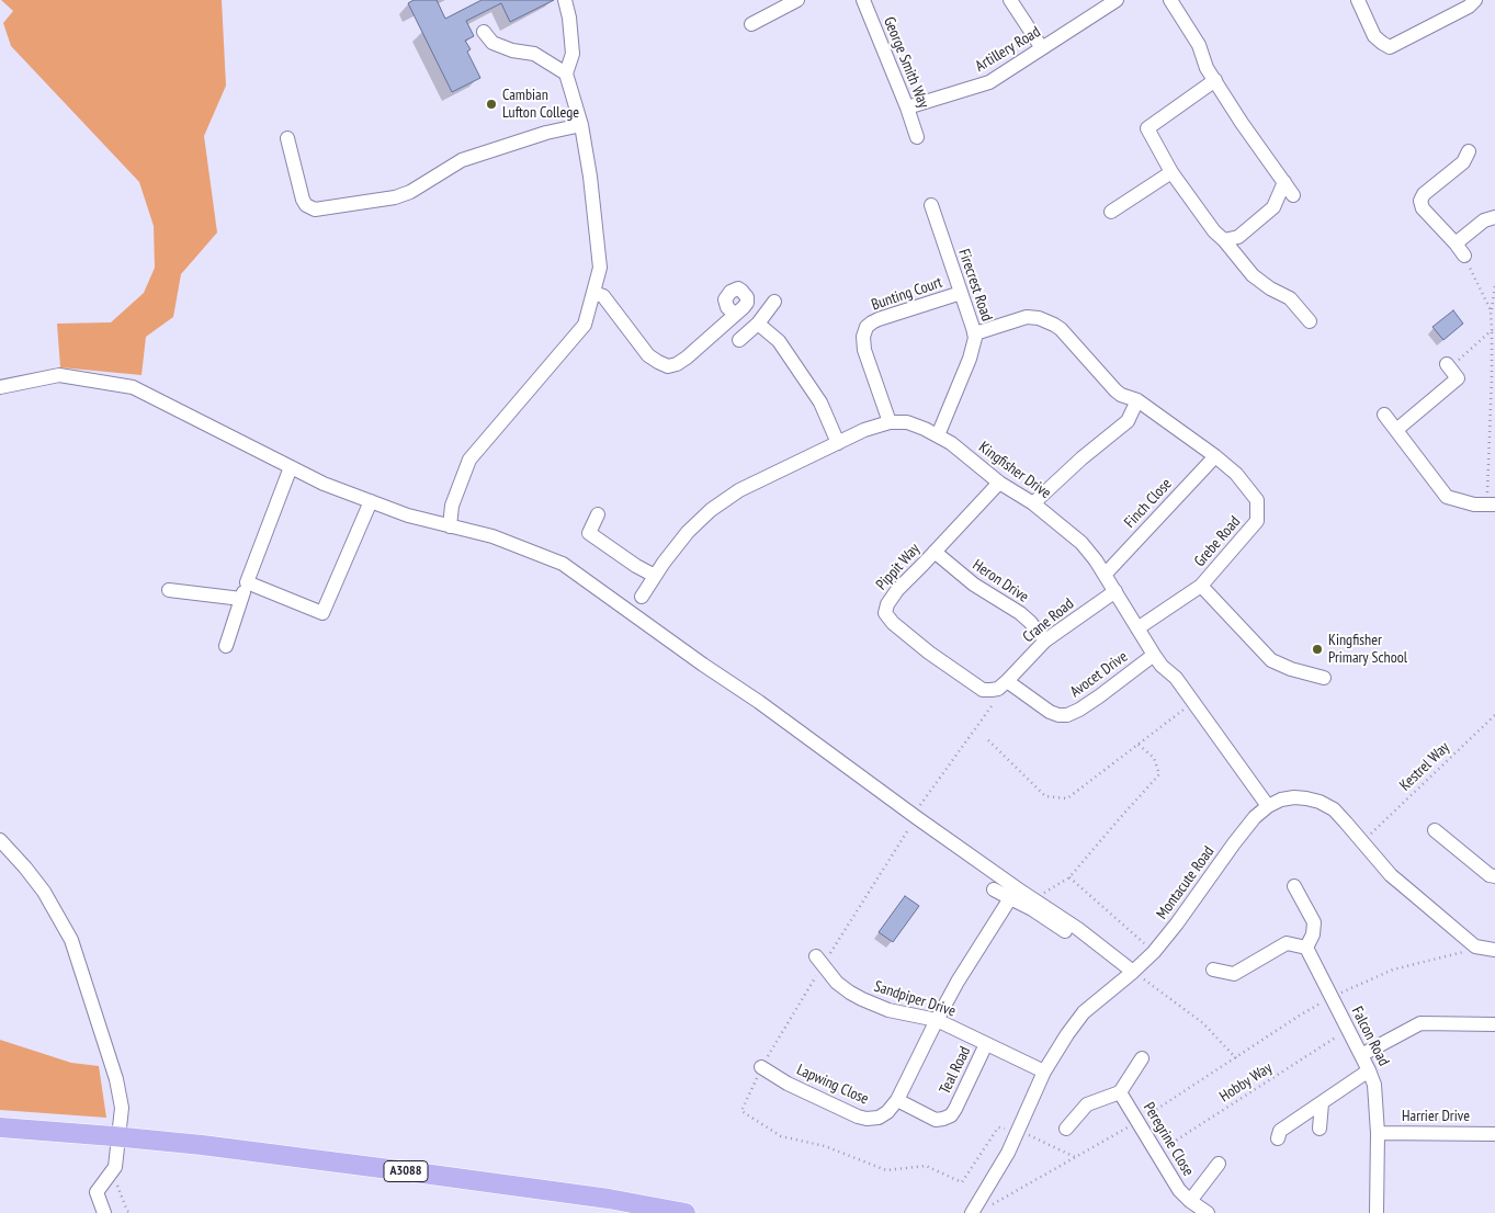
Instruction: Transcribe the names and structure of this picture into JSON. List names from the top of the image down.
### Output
{
  "streets": {
    "highway": ["A3088"],
    "street": [
      "Artillery Road",
      "George Smith Way",
      "Firecrest Road",
      "Bunting Court",
      "Kingfisher Drive",
      "Finch Close",
      "Grebe Road",
      "Pippit Way",
      "Heron Drive",
      "Crane Road",
      "Avocet Drive",
      "Montacute Road",
      "Sandpiper Drive",
      "Falcon Road",
      "Teal Road",
      "Lapwing Close",
      "Harrier Drive",
      "Peregrine Close"
    ],
    "path": ["Kestrel Way", "Hobby Way"]
  },
  "crossings": [
    ["Artillery Road", "George Smith Way"],
    ["Firecrest Road", "Bunting Court"],
    ["Firecrest Road", "Kingfisher Drive"],
    ["Firecrest Road", "Grebe Road"],
    ["Bunting Court", "Kingfisher Drive"],
    ["Kingfisher Drive", "Finch Close"],
    ["Kingfisher Drive", "Grebe Road"],
    ["Kingfisher Drive", "Pippit Way"],
    ["Kingfisher Drive", "Crane Road"],
    ["Kingfisher Drive", "Avocet Drive"],
    ["Kingfisher Drive", "Montacute Road"],
    ["Finch Close", "Grebe Road"],
    ["Pippit Way", "Heron Drive"],
    ["Pippit Way", "Crane Road"],
    ["Pippit Way", "Avocet Drive"],
    ["Heron Drive", "Crane Road"],
    ["Crane Road", "Avocet Drive"],
    ["Montacute Road", "Sandpiper Drive"],
    ["Sandpiper Drive", "Teal Road"],
    ["Sandpiper Drive", "Lapwing Close"],
    ["Falcon Road", "Hobby Way"],
    ["Falcon Road", "Harrier Drive"],
    ["Teal Road", "Lapwing Close"],
    ["Hobby Way", "Peregrine Close"]
  ],
  "places": ["Cambian Lufton College", "Kingfisher Primary School"]
}
